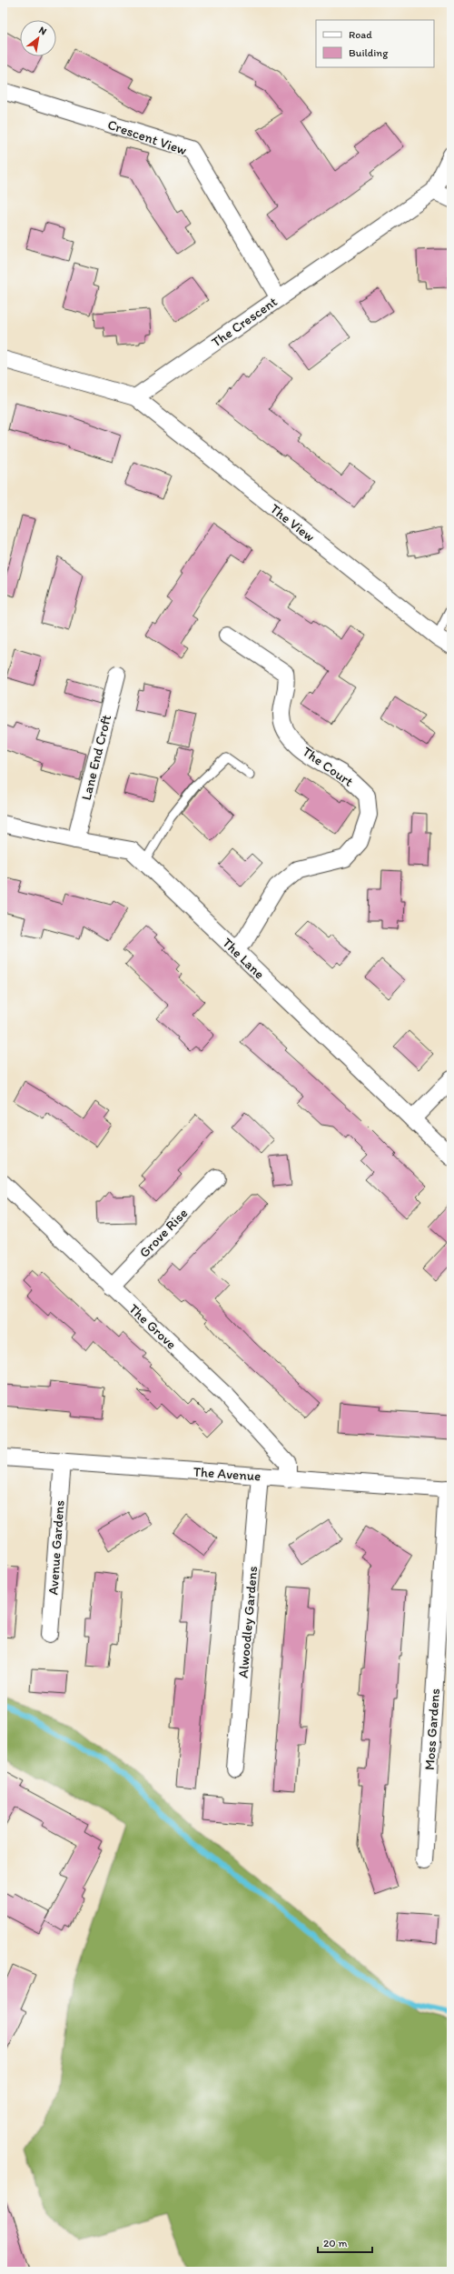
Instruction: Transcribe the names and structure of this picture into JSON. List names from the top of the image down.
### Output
{
  "streets": {
    "street": [
      "Crescent View",
      "The Crescent",
      "The View",
      "Lane End Croft",
      "The Court",
      "The Lane",
      "Grove Rise",
      "The Grove",
      "The Avenue",
      "Avenue Gardens",
      "Alwoodley Gardens",
      "Moss Gardens"
    ]
  },
  "crossings": [
    ["Crescent View", "The Crescent"],
    ["The Crescent", "The View"],
    ["Lane End Croft", "The Lane"],
    ["The Court", "The Lane"],
    ["Grove Rise", "The Grove"],
    ["The Grove", "The Avenue"],
    ["The Avenue", "Avenue Gardens"],
    ["The Avenue", "Alwoodley Gardens"],
    ["The Avenue", "Moss Gardens"]
  ],
  "legend": ["Road", "Building"],
  "scale_bar": "20 m",
  "north": "top right"
}
